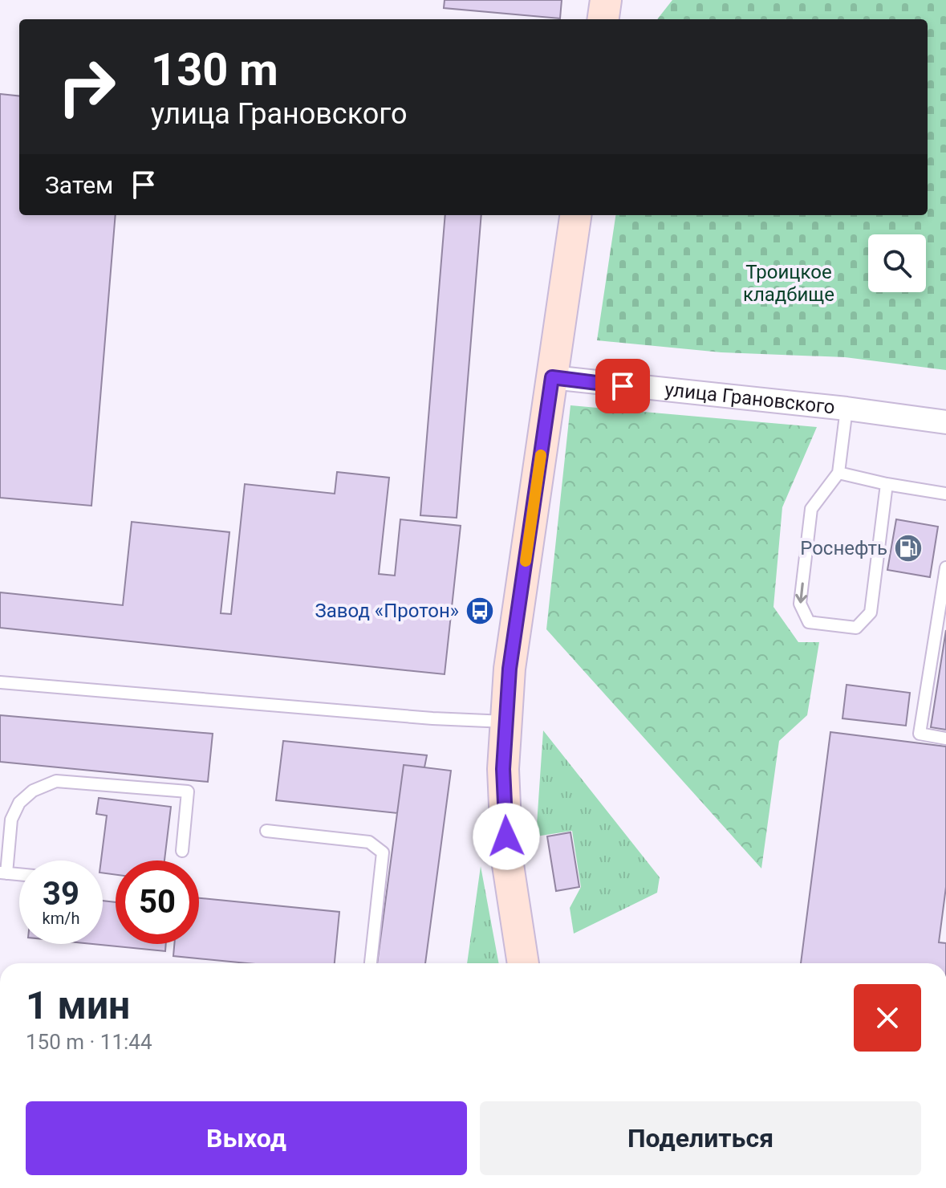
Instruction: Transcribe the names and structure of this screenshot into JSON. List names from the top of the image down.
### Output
{
  "streets": {
    "street": ["улица Грановского"]
  },
  "parks": ["Троицкое кладбище"],
  "places": {
    "fuel station": ["Роснефть"],
    "bus stop": ["Завод «Протон»"]
  },
  "page": {
    "turn": ["130 m", "улица Грановского"],
    "then": "Затем",
    "speed": "39 km/h",
    "limit": "50",
    "heading": ["1 мин", "150 m · 11:44"],
    "buttons": ["Выход", "Поделиться"]
  }
}
